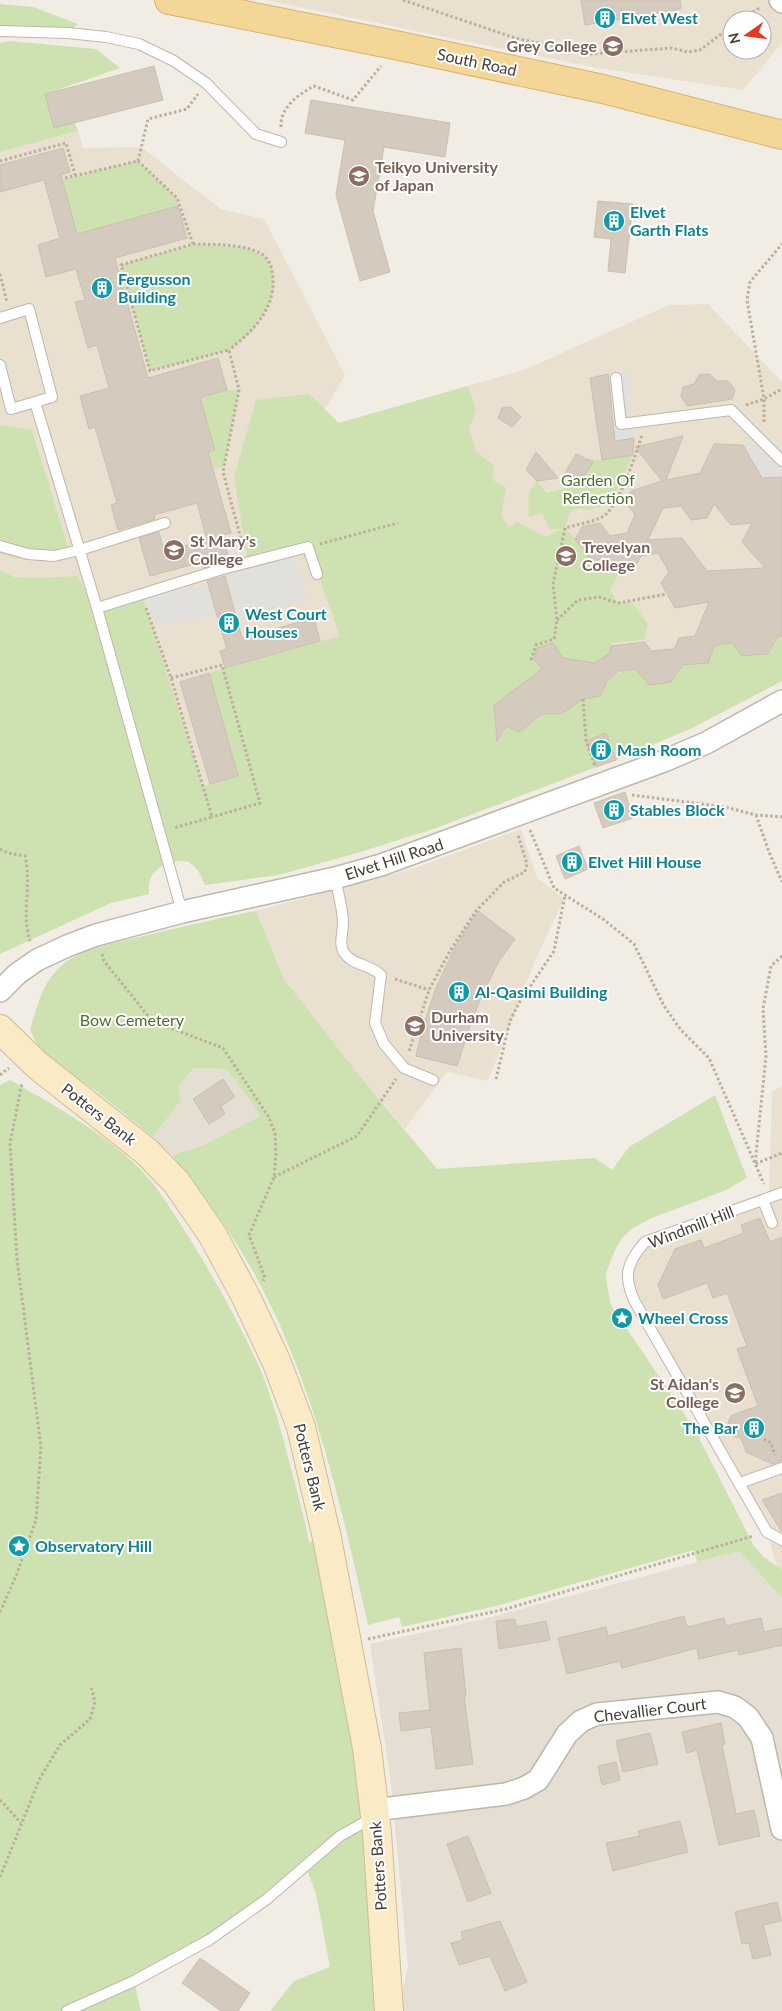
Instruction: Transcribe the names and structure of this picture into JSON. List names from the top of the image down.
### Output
{
  "streets": {
    "main road": ["South Road"],
    "street": ["Elvet Hill Road", "Potters Bank", "Chevallier Court"],
    "lane": ["Windmill Hill"]
  },
  "crossings": [
    ["Potters Bank", "Chevallier Court"]
  ],
  "parks": ["Garden Of Reflection", "Bow Cemetery"],
  "places": {
    "building": [
      "Elvet West",
      "Elvet Garth Flats",
      "Fergusson Building",
      "West Court Houses",
      "Mash Room",
      "Stables Block",
      "Elvet Hill House",
      "Al-Qasimi Building",
      "The Bar"
    ],
    "school or university": [
      "Grey College",
      "Teikyo University of Japan",
      "St Mary's College",
      "Trevelyan College",
      "Durham University",
      "St Aidan's College"
    ],
    "place": ["Wheel Cross", "Observatory Hill"]
  },
  "north": "left"
}
